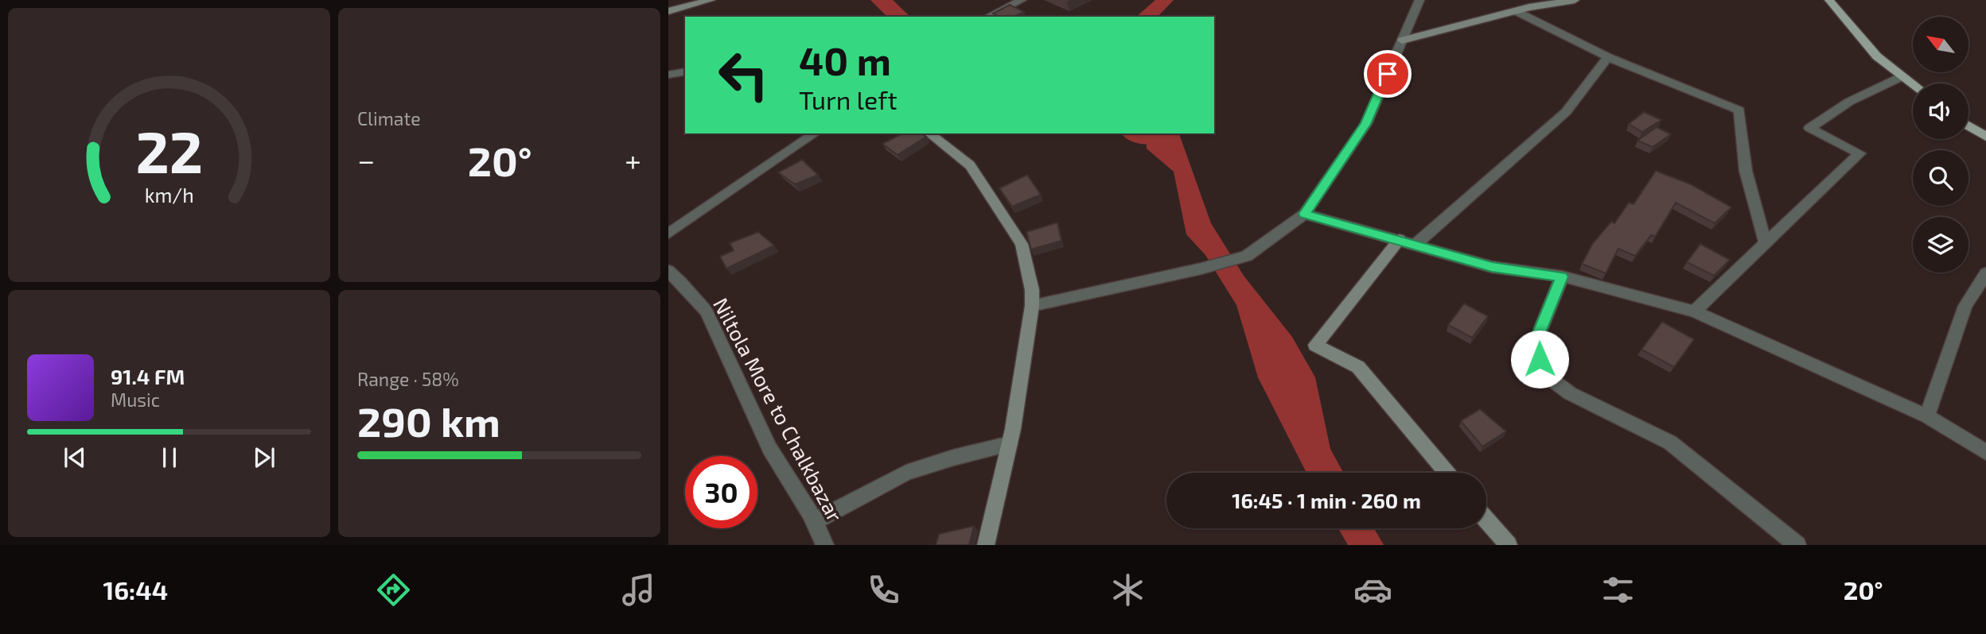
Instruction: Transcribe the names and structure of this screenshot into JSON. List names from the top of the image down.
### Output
{
  "streets": {
    "street": ["Niltola More to Chalkbazar"]
  },
  "north": "top left",
  "page": {
    "tile": [
      "Climate",
      ["Range · 58%", "290 km"]
    ],
    "turn": ["40 m", "Turn left"],
    "heat": ["−", "20°", "+"],
    "song": ["91.4 FM", "Music"],
    "limit": "30",
    "trip": "16:45 · 1 min · 260 m",
    "tabs": ["16:44", "20°"],
    "gauge": ["22", "km/h"]
  }
}
